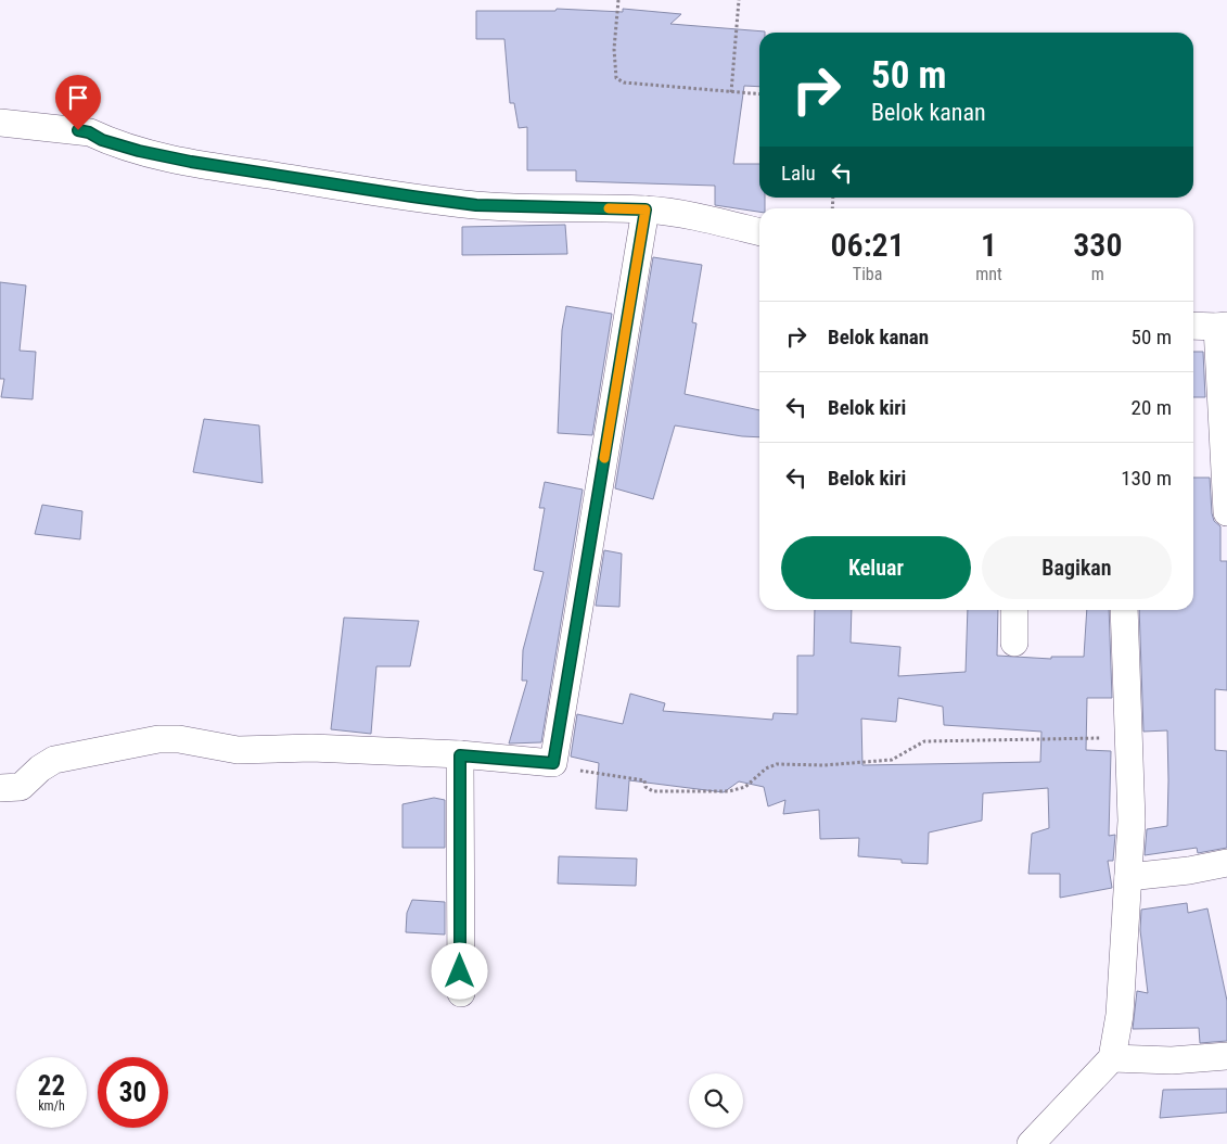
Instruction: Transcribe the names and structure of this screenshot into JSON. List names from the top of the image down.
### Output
{
  "page": {
    "turn": ["50 m", "Belok kanan"],
    "then": "Lalu",
    "eta": [
      "06:21",
      "Tiba",
      "1",
      "mnt",
      "330",
      "m"
    ],
    "list": [
      {
        "name": "Belok kanan",
        "value": "50 m"
      },
      {
        "name": "Belok kiri",
        "value": "20 m"
      },
      {
        "name": "Belok kiri",
        "value": "130 m"
      }
    ],
    "buttons": ["Keluar", "Bagikan"],
    "speed": "22 km/h",
    "limit": "30"
  }
}
